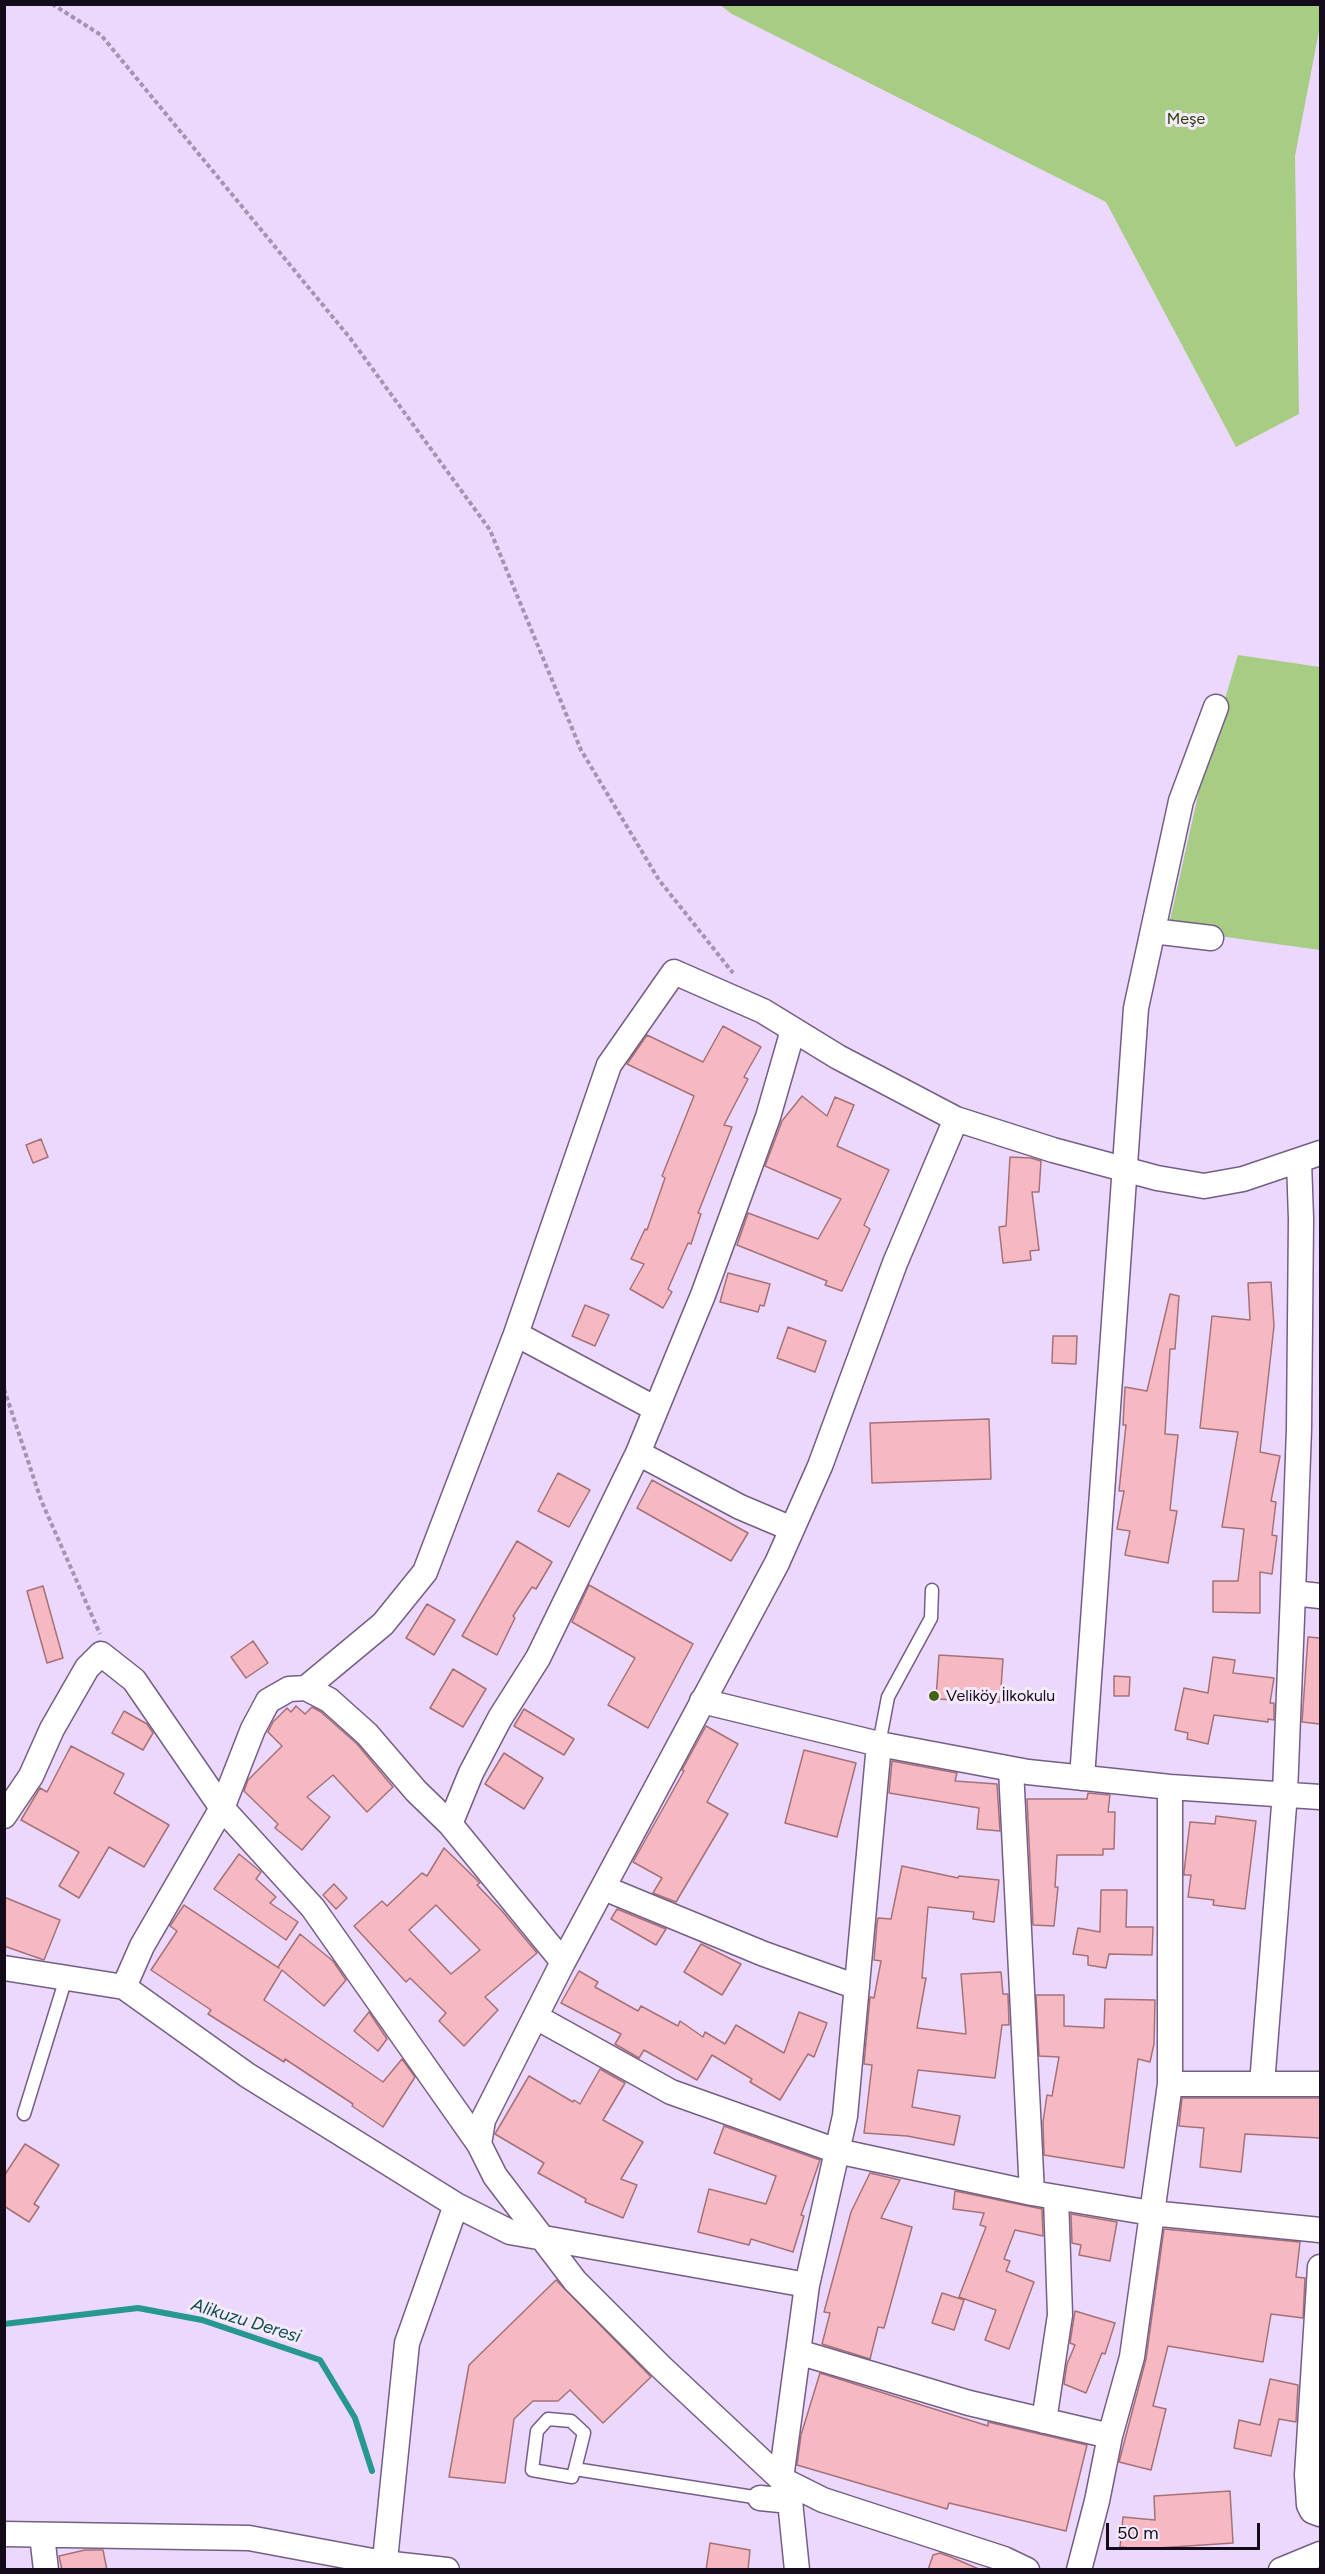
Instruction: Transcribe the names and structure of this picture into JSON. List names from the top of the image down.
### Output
{
  "water": ["Alikuzu Deresi"],
  "parks": ["Meşe"],
  "places": ["Veliköy İlkokulu"],
  "scale_bar": "50 m"
}
